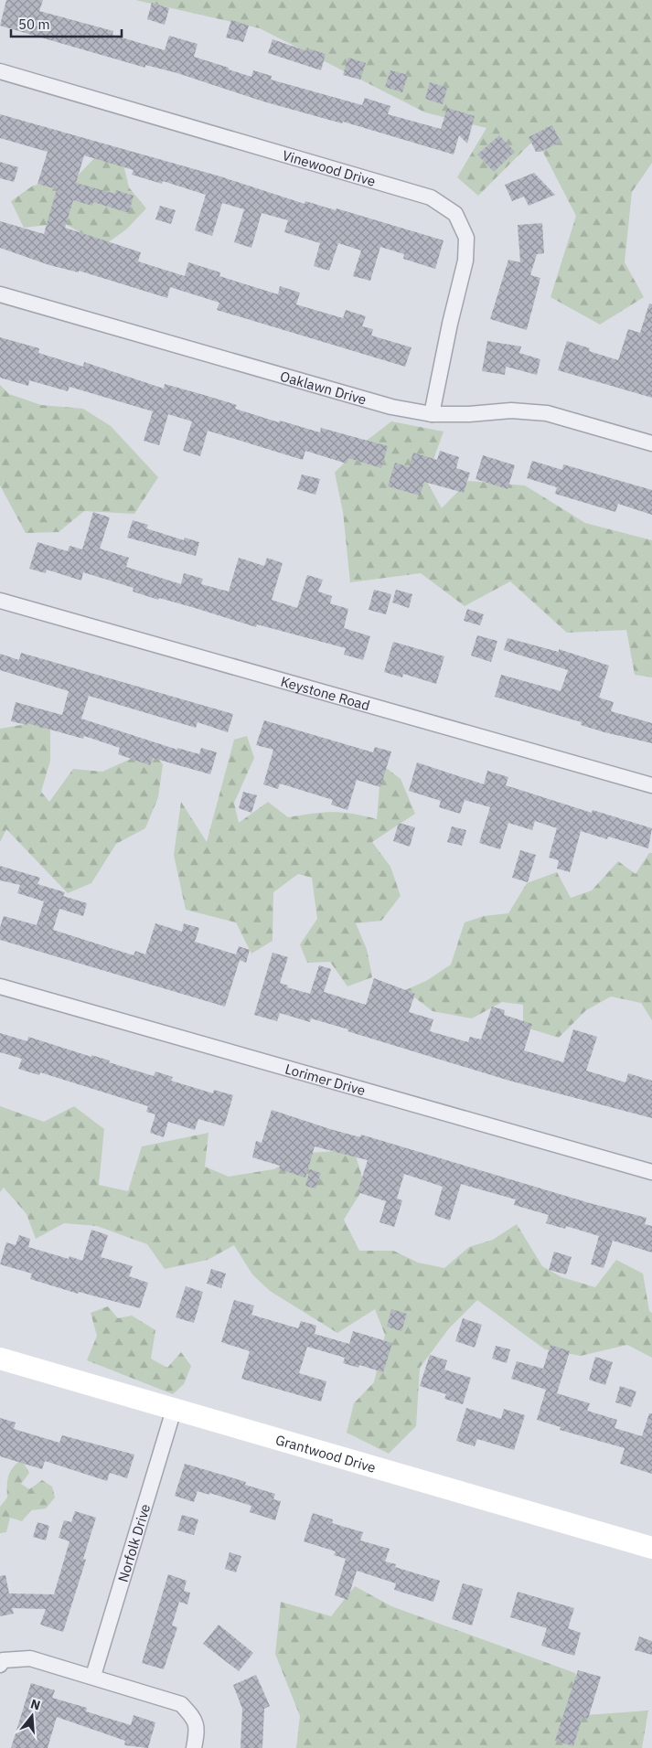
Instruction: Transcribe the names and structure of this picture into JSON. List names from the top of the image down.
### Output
{
  "streets": {
    "street": [
      "Vinewood Drive",
      "Oaklawn Drive",
      "Keystone Road",
      "Lorimer Drive",
      "Grantwood Drive",
      "Norfolk Drive"
    ]
  },
  "crossings": [
    ["Vinewood Drive", "Oaklawn Drive"],
    ["Grantwood Drive", "Norfolk Drive"]
  ],
  "scale_bar": "50 m",
  "north": "top"
}
